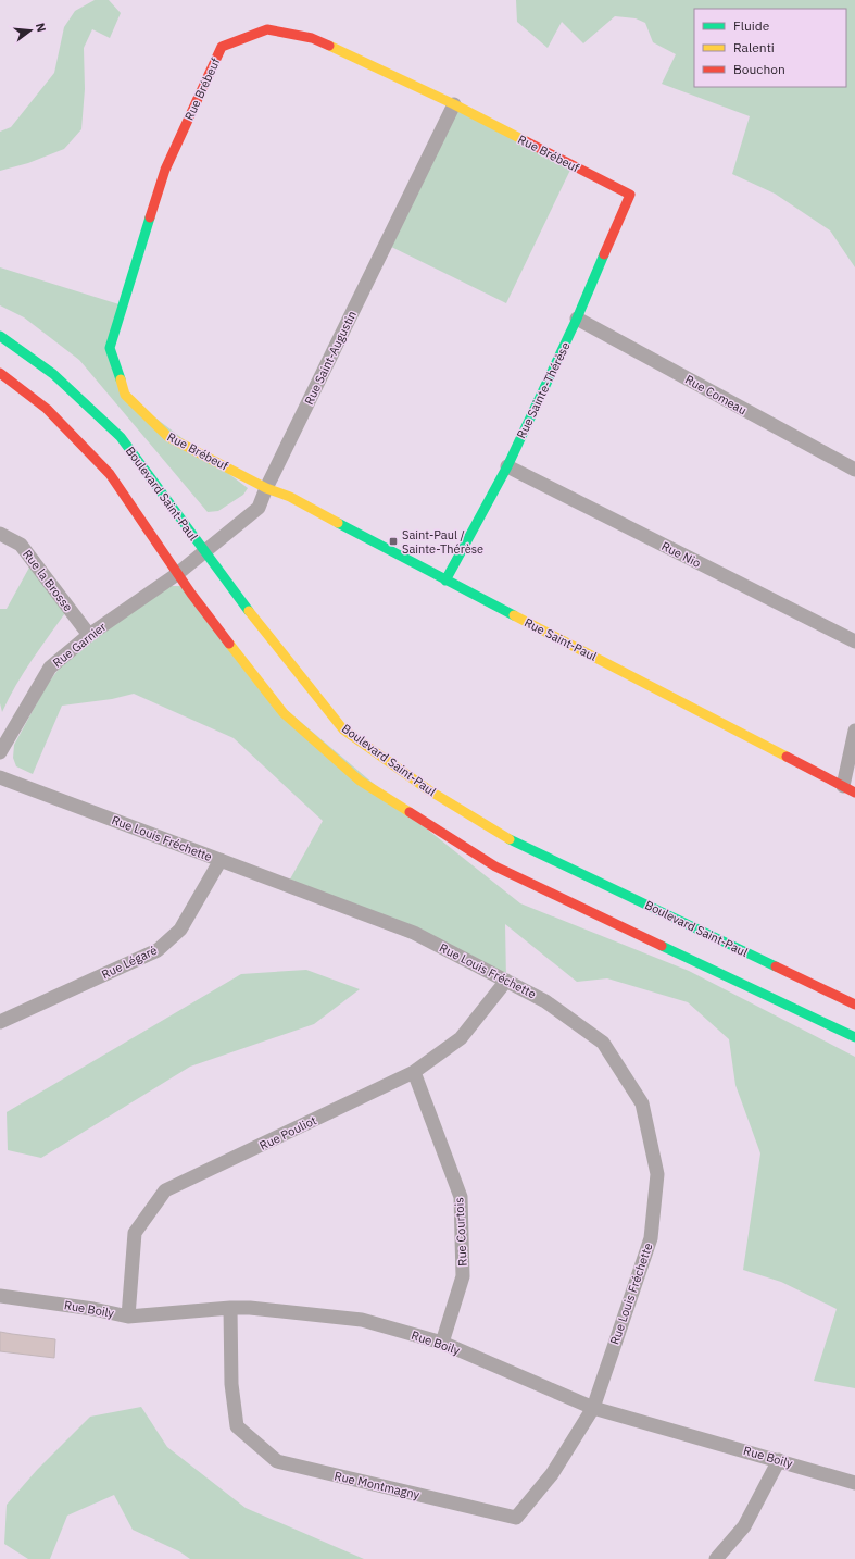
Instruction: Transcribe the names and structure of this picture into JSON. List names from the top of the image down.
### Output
{
  "streets": {
    "main road": [
      "Rue Brébeuf",
      "Rue Sainte-Thérèse",
      "Boulevard Saint-Paul",
      "Rue Saint-Paul"
    ],
    "street": [
      "Rue Saint-Augustin",
      "Rue Comeau",
      "Rue Nio",
      "Rue la Brosse",
      "Rue Garnier",
      "Rue Louis Fréchette",
      "Rue Légaré",
      "Rue Pouliot",
      "Rue Courtois",
      "Rue Boily",
      "Rue Montmagny"
    ]
  },
  "crossings": [
    ["Rue Brébeuf", "Rue Saint-Augustin"],
    ["Rue Brébeuf", "Rue Sainte-Thérèse"],
    ["Rue Brébeuf", "Rue Saint-Paul"],
    ["Rue Saint-Augustin", "Boulevard Saint-Paul"],
    ["Rue Saint-Augustin", "Rue Saint-Paul"],
    ["Rue Saint-Augustin", "Rue Garnier"],
    ["Rue Sainte-Thérèse", "Rue Comeau"],
    ["Rue Sainte-Thérèse", "Rue Nio"],
    ["Rue Sainte-Thérèse", "Rue Saint-Paul"],
    ["Rue la Brosse", "Rue Garnier"],
    ["Rue Louis Fréchette", "Rue Légaré"],
    ["Rue Louis Fréchette", "Rue Pouliot"],
    ["Rue Louis Fréchette", "Rue Boily"],
    ["Rue Louis Fréchette", "Rue Montmagny"],
    ["Rue Pouliot", "Rue Courtois"],
    ["Rue Pouliot", "Rue Boily"],
    ["Rue Courtois", "Rue Boily"],
    ["Rue Boily", "Rue Montmagny"]
  ],
  "places": {
    "transit": ["Saint-Paul / Sainte-Thérèse"]
  },
  "legend": ["Fluide", "Ralenti", "Bouchon"],
  "north": "right"
}
